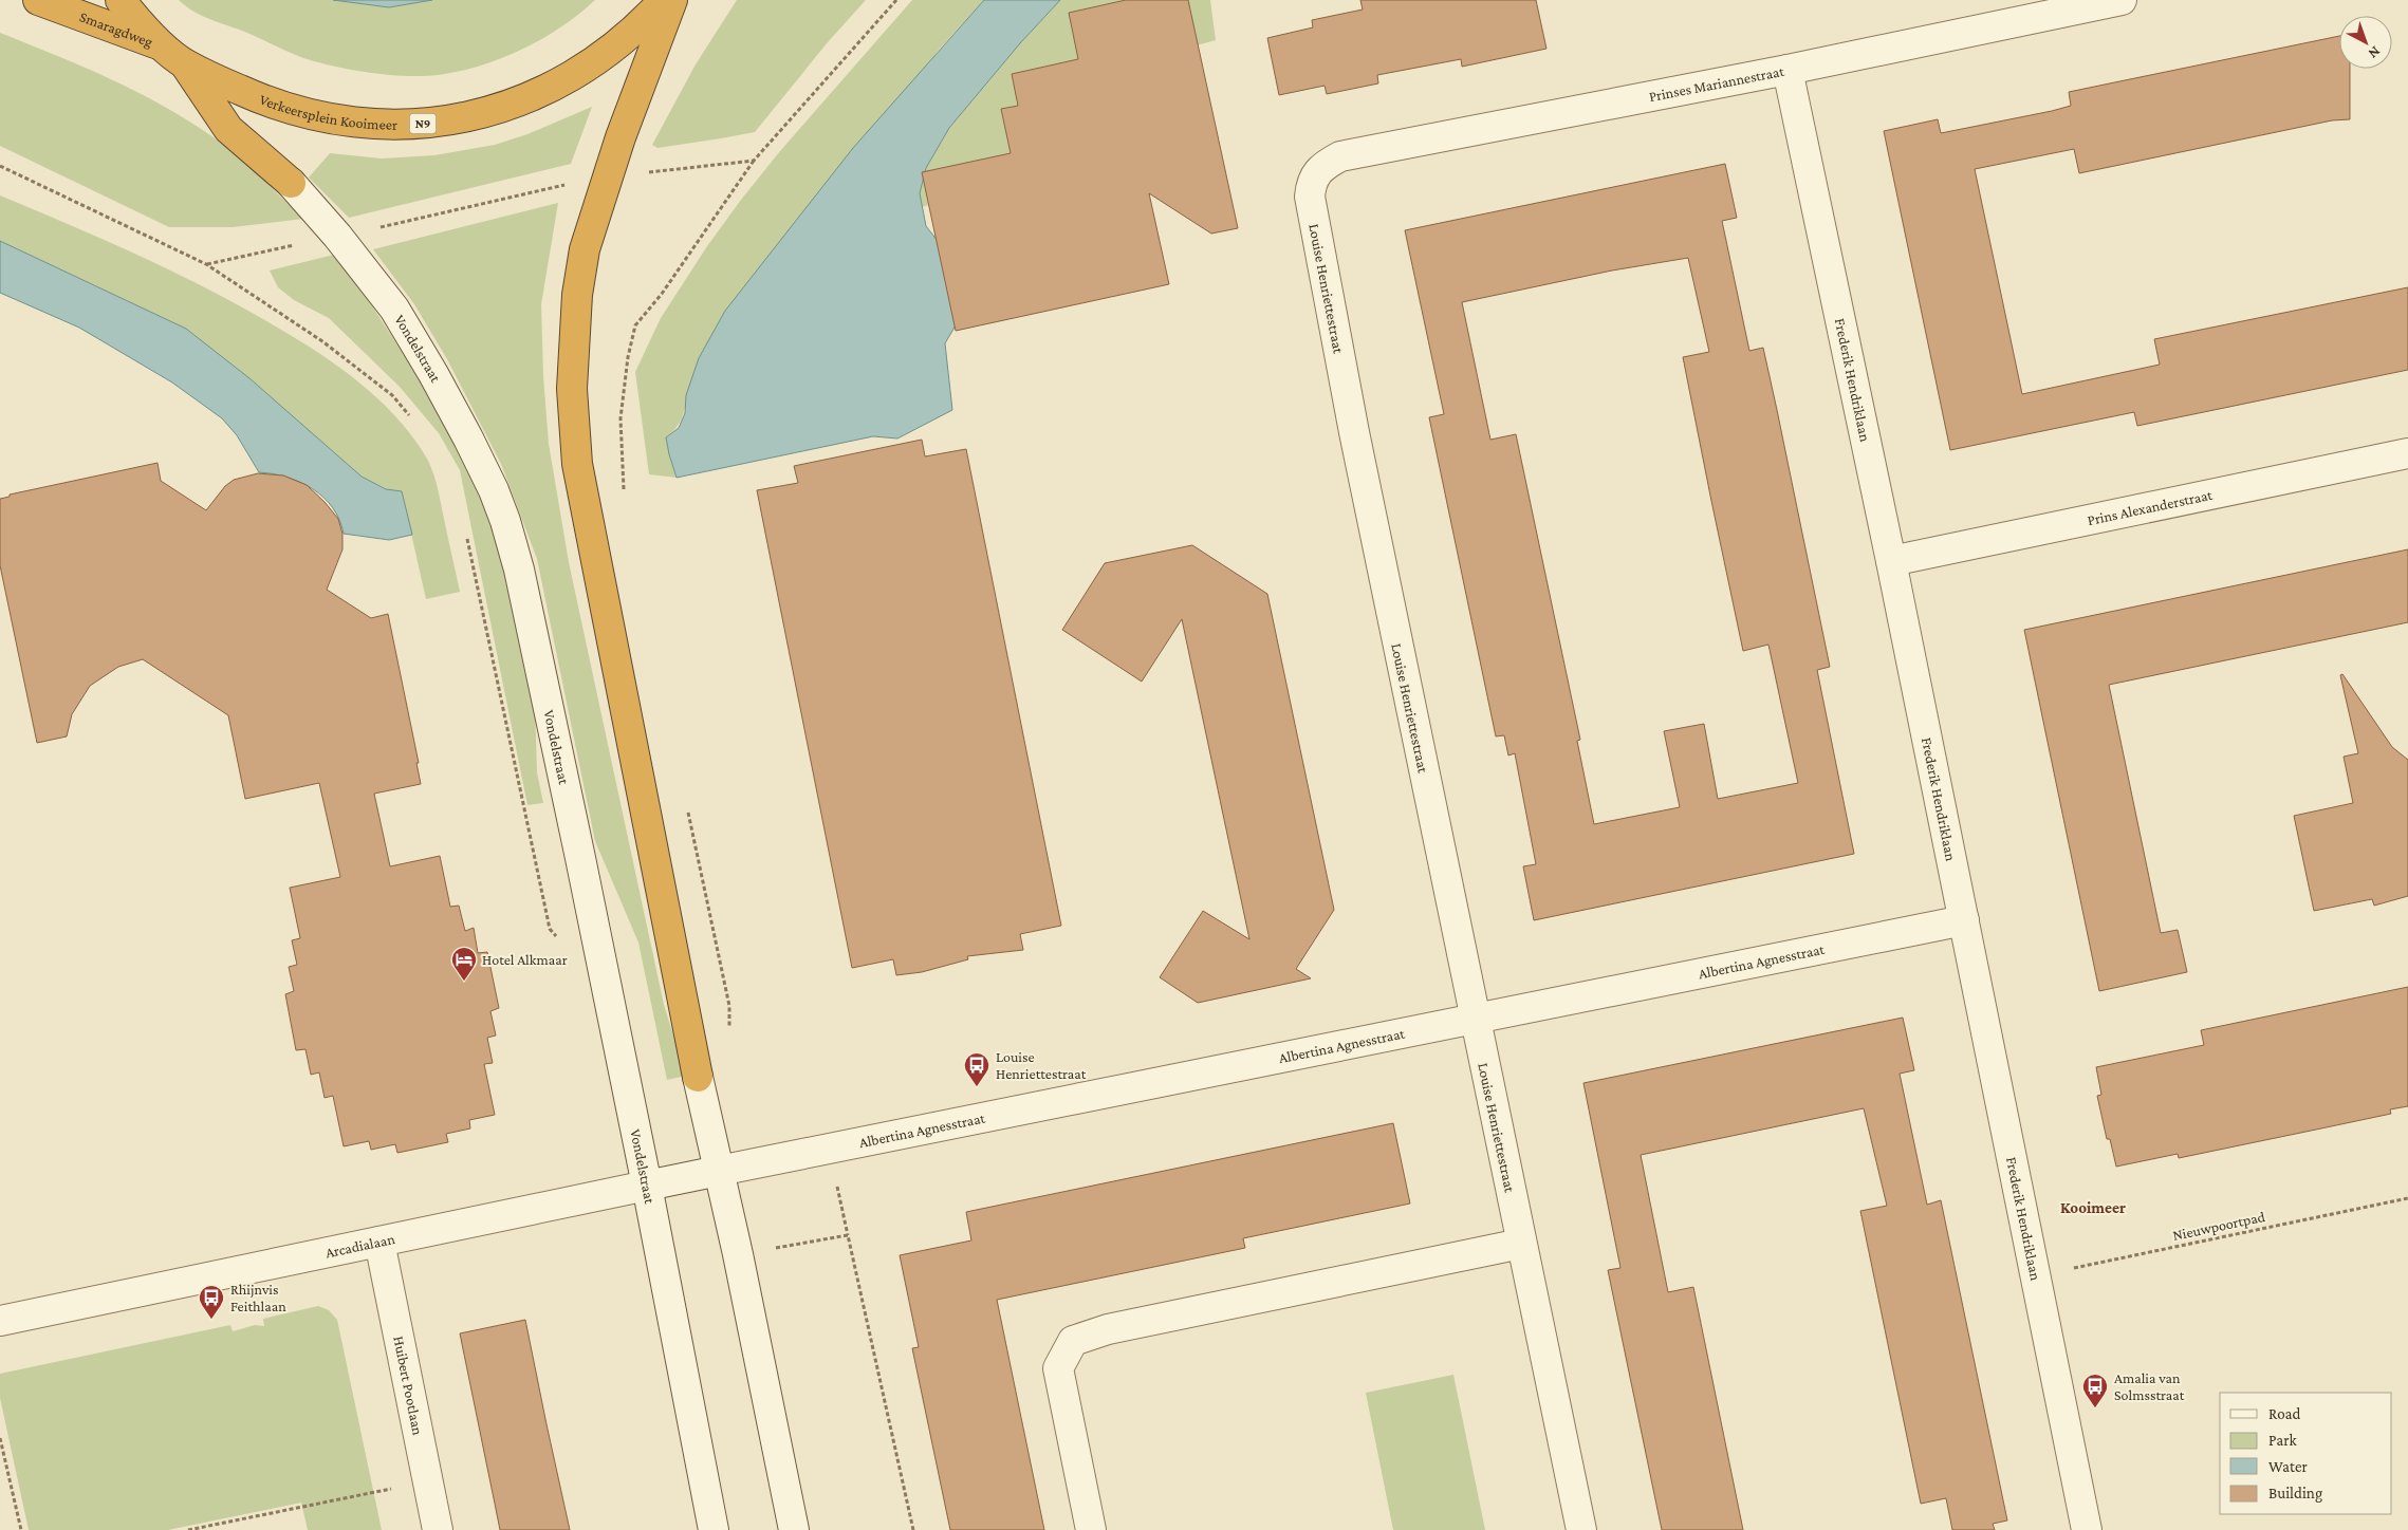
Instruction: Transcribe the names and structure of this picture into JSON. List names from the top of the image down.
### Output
{
  "streets": {
    "highway": [
      "Smaragdweg",
      "Verkeersplein Kooimeer",
      "N9",
      "Vondelstraat"
    ],
    "street": [
      "Prinses Mariannestraat",
      "Louise Henriettestraat",
      "Frederik Hendriklaan",
      "Prins Alexanderstraat",
      "Albertina Agnesstraat",
      "Arcadialaan",
      "Huibert Pootlaan"
    ],
    "path": ["Nieuwpoortpad"]
  },
  "crossings": [
    ["Smaragdweg", "Verkeersplein Kooimeer"],
    ["Smaragdweg", "Vondelstraat"],
    ["Prinses Mariannestraat", "Louise Henriettestraat"],
    ["Prinses Mariannestraat", "Frederik Hendriklaan"],
    ["Verkeersplein Kooimeer", "Vondelstraat"],
    ["Louise Henriettestraat", "Albertina Agnesstraat"],
    ["Vondelstraat", "Arcadialaan"],
    ["Frederik Hendriklaan", "Prins Alexanderstraat"],
    ["Frederik Hendriklaan", "Albertina Agnesstraat"],
    ["Frederik Hendriklaan", "Nieuwpoortpad"],
    ["Albertina Agnesstraat", "Arcadialaan"],
    ["Arcadialaan", "Huibert Pootlaan"]
  ],
  "districts": ["Kooimeer"],
  "places": {
    "hotel": ["Hotel Alkmaar"],
    "bus stop": ["Louise Henriettestraat", "Rhijnvis Feithlaan", "Amalia van Solmsstraat"]
  },
  "legend": [
    "Road",
    "Park",
    "Water",
    "Building"
  ],
  "north": "bottom right"
}
